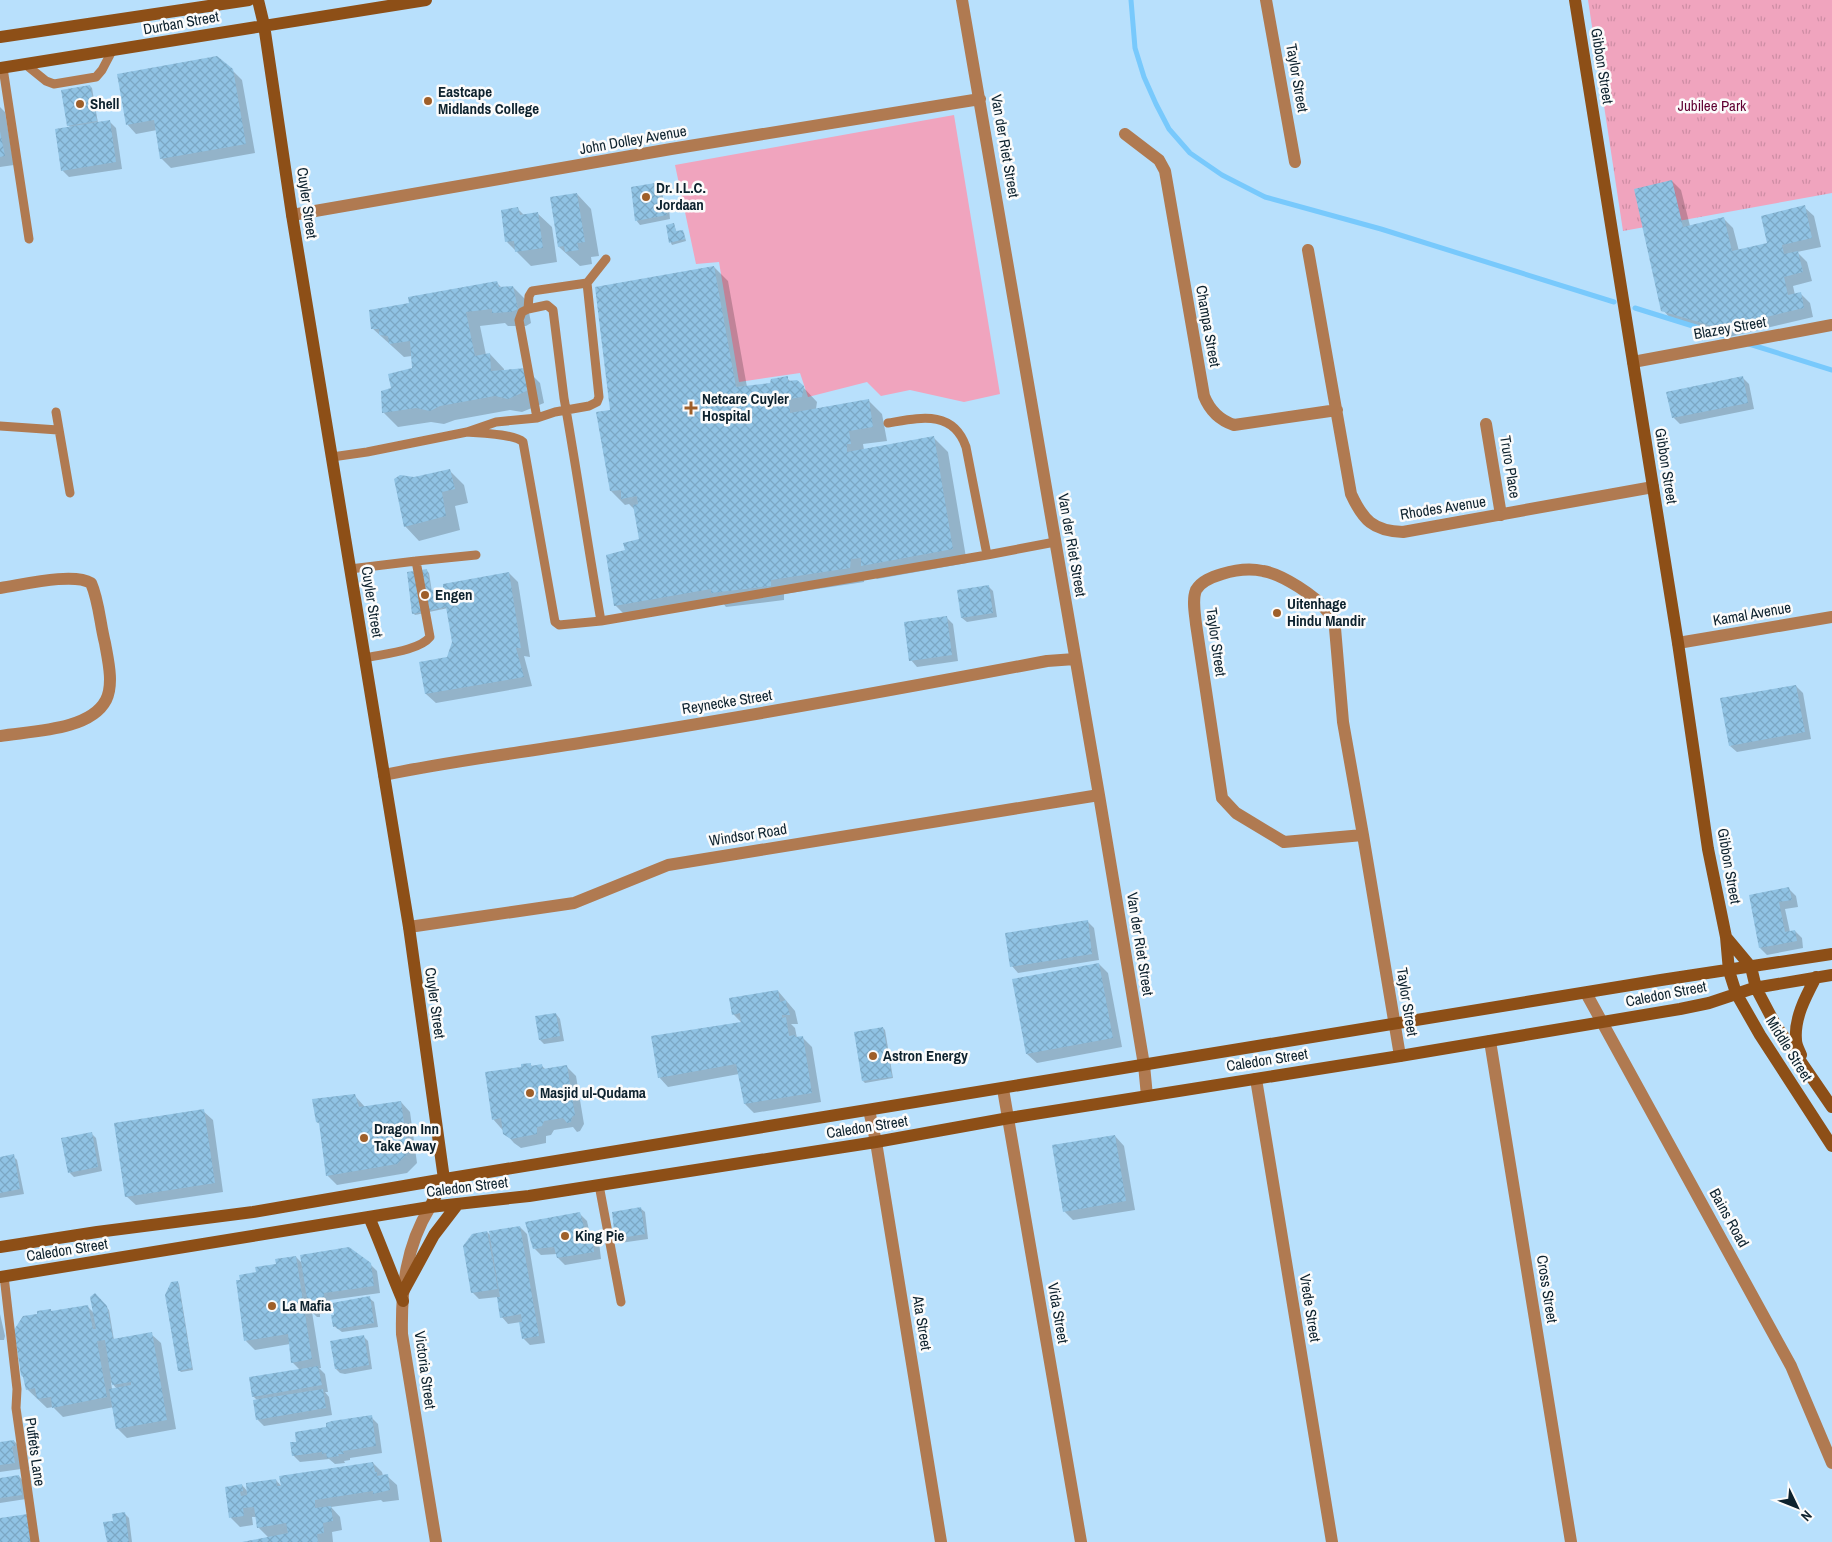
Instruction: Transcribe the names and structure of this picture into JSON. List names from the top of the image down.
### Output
{
  "streets": {
    "main road": [
      "Durban Street",
      "Gibbon Street",
      "Cuyler Street",
      "Caledon Street",
      "Middle Street"
    ],
    "street": [
      "Taylor Street",
      "John Dolley Avenue",
      "Van der Riet Street",
      "Champa Street",
      "Blazey Street",
      "Truro Place",
      "Rhodes Avenue",
      "Kamal Avenue",
      "Reynecke Street",
      "Windsor Road",
      "Bains Road",
      "Cross Street",
      "Vrede Street",
      "Vida Street",
      "Ata Street",
      "Victoria Street"
    ],
    "lane": ["Puffets Lane"]
  },
  "crossings": [
    ["Durban Street", "Cuyler Street"],
    ["Gibbon Street", "Blazey Street"],
    ["Gibbon Street", "Rhodes Avenue"],
    ["Gibbon Street", "Kamal Avenue"],
    ["Gibbon Street", "Caledon Street"],
    ["Gibbon Street", "Middle Street"],
    ["Taylor Street", "Caledon Street"],
    ["John Dolley Avenue", "Van der Riet Street"],
    ["John Dolley Avenue", "Cuyler Street"],
    ["Van der Riet Street", "Reynecke Street"],
    ["Van der Riet Street", "Windsor Road"],
    ["Van der Riet Street", "Caledon Street"],
    ["Cuyler Street", "Reynecke Street"],
    ["Cuyler Street", "Windsor Road"],
    ["Cuyler Street", "Caledon Street"],
    ["Champa Street", "Rhodes Avenue"],
    ["Truro Place", "Rhodes Avenue"],
    ["Caledon Street", "Middle Street"],
    ["Caledon Street", "Bains Road"],
    ["Caledon Street", "Cross Street"],
    ["Caledon Street", "Vrede Street"],
    ["Caledon Street", "Vida Street"],
    ["Caledon Street", "Ata Street"],
    ["Caledon Street", "Victoria Street"],
    ["Caledon Street", "Puffets Lane"]
  ],
  "parks": ["Jubilee Park"],
  "places": {
    "other": [
      "Eastcape Midlands College",
      "Shell",
      "Dr. I.L.C. Jordaan",
      "Engen",
      "Uitenhage Hindu Mandir",
      "Astron Energy",
      "Masjid ul-Qudama",
      "Dragon Inn Take Away",
      "King Pie",
      "La Mafia"
    ],
    "health": ["Netcare Cuyler Hospital"]
  },
  "north": "bottom right"
}
